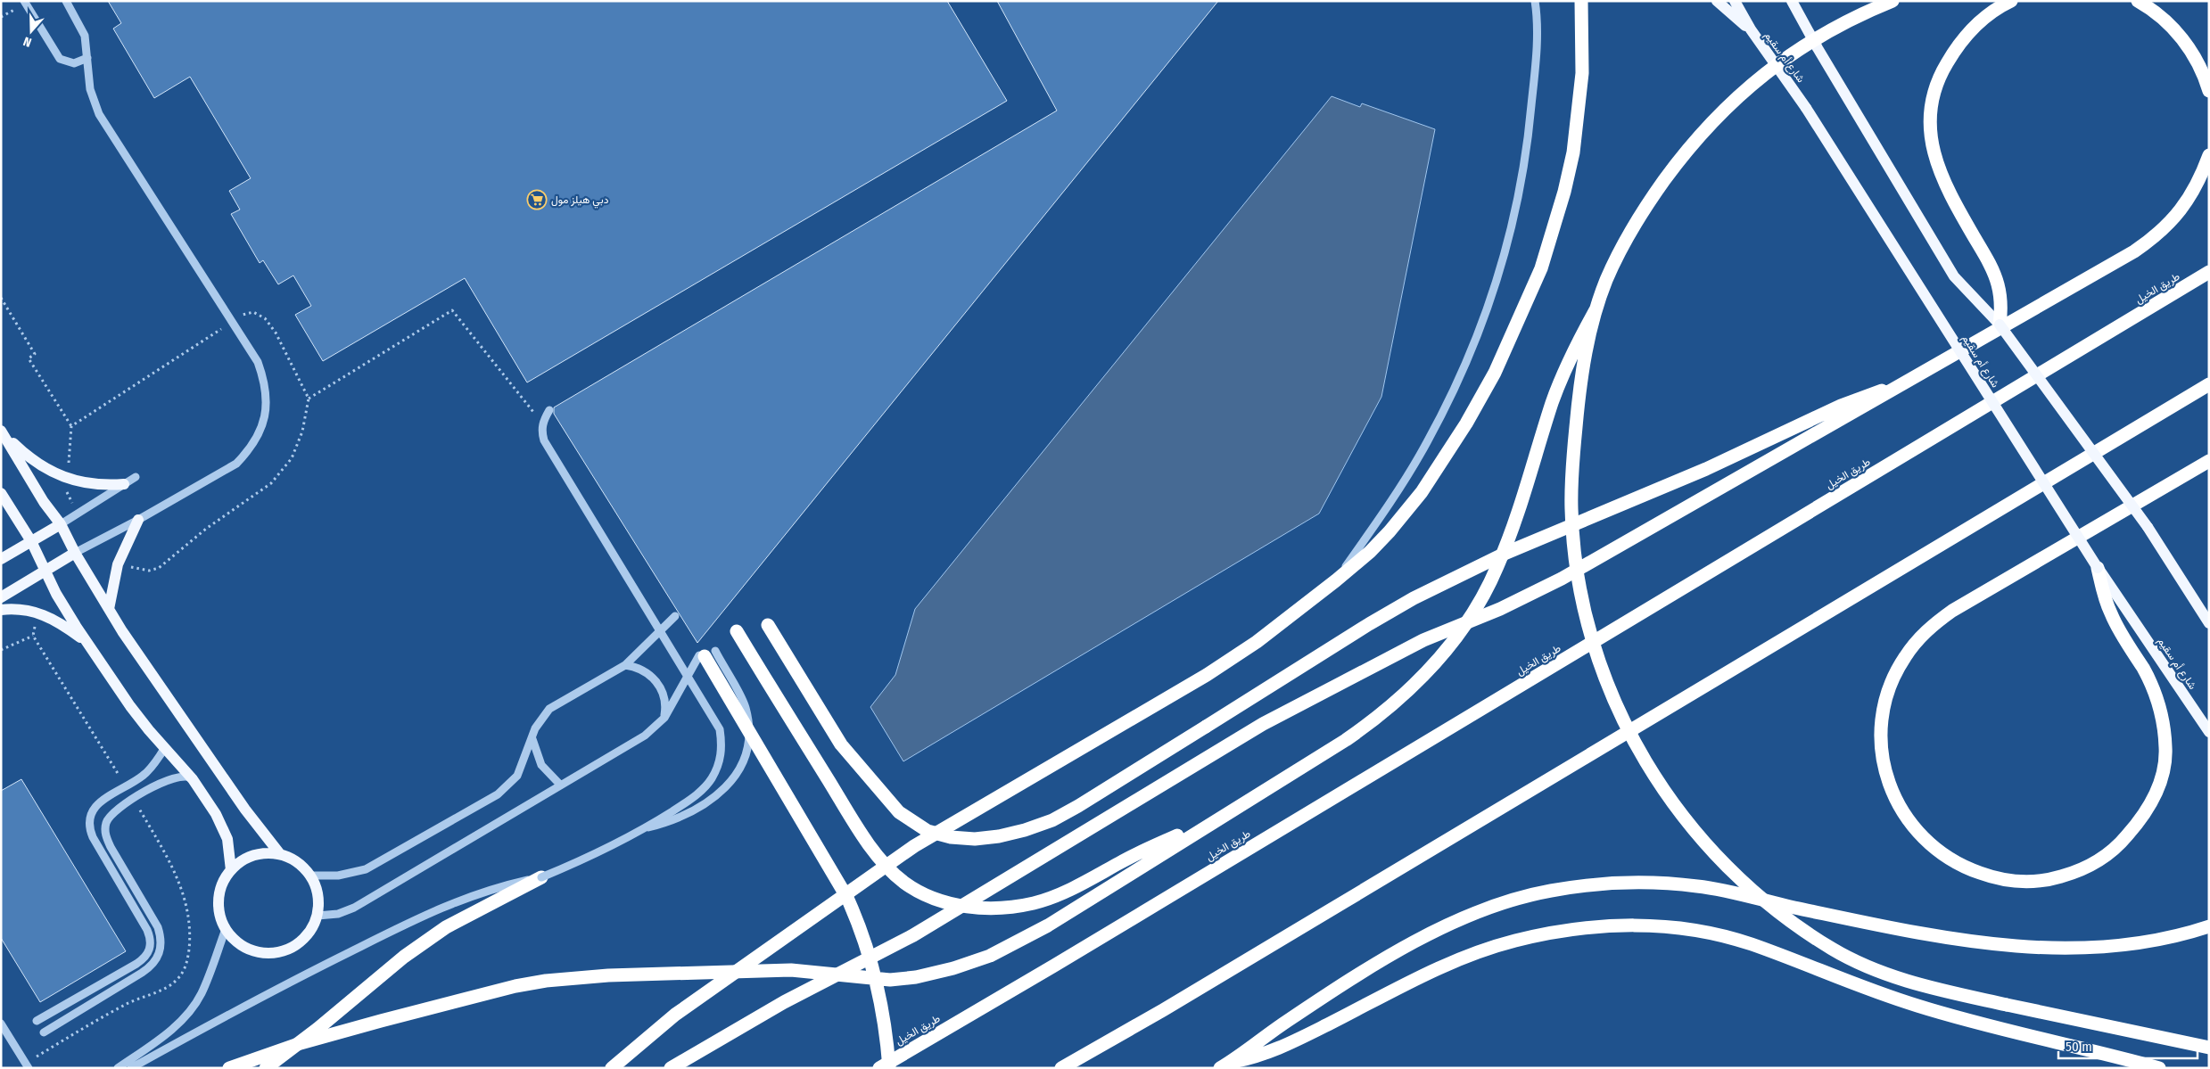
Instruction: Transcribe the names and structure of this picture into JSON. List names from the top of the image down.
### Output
{
  "streets": {
    "highway": ["طريق الخيل"],
    "main road": ["شارع أم سقيم"]
  },
  "places": {
    "supermarket": ["دبي هيلز مول"]
  },
  "scale_bar": "50 m",
  "north": "bottom"
}
